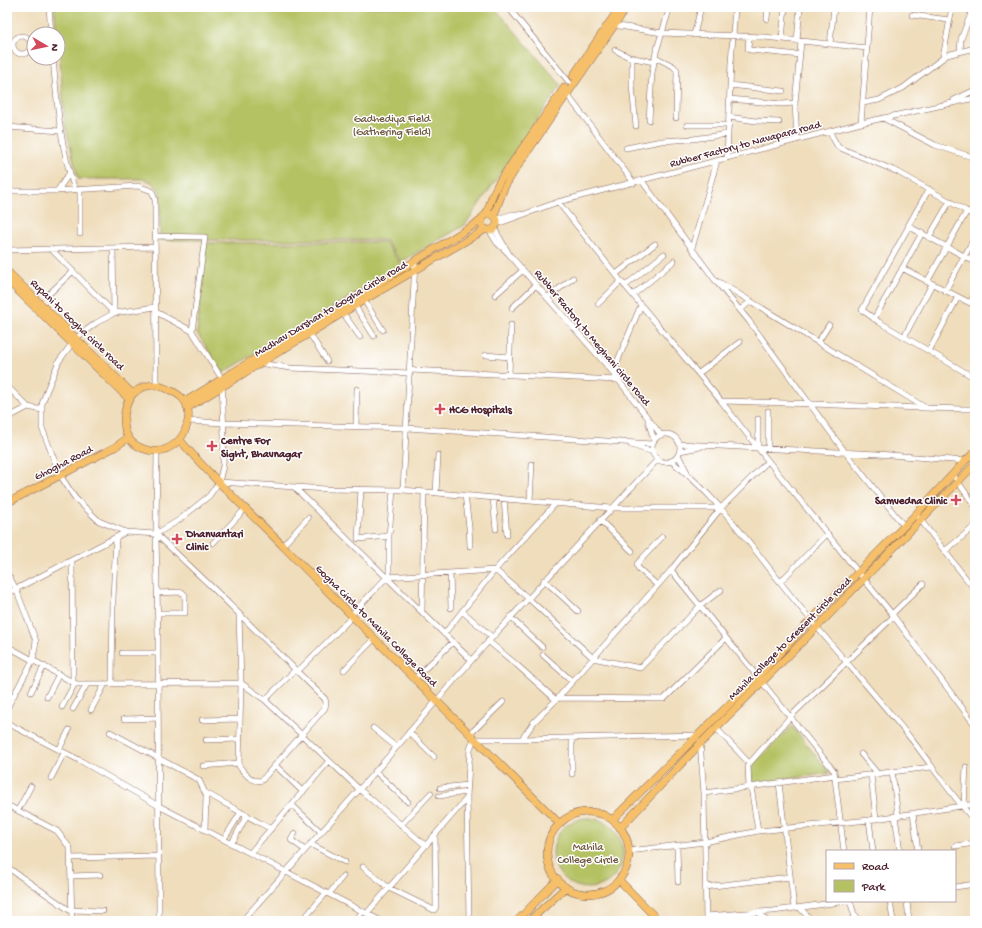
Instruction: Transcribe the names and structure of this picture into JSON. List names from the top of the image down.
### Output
{
  "streets": {
    "main road": [
      "Madhav Darshan to Gogha Circle road",
      "Rupani to Gogha circle road",
      "Ghogha Road",
      "Gogha Circle to Mahila College Road",
      "Mahila college to Crescent circle road"
    ],
    "street": ["Rubber Factory to Navapara road", "Rubber Factory to Meghani circle road"]
  },
  "crossings": [
    ["Rubber Factory to Navapara road", "Madhav Darshan to Gogha Circle road"],
    ["Rubber Factory to Navapara road", "Rubber Factory to Meghani circle road"],
    ["Madhav Darshan to Gogha Circle road", "Rupani to Gogha circle road"],
    ["Madhav Darshan to Gogha Circle road", "Rubber Factory to Meghani circle road"],
    ["Madhav Darshan to Gogha Circle road", "Ghogha Road"],
    ["Madhav Darshan to Gogha Circle road", "Gogha Circle to Mahila College Road"],
    ["Rupani to Gogha circle road", "Ghogha Road"],
    ["Rupani to Gogha circle road", "Gogha Circle to Mahila College Road"],
    ["Ghogha Road", "Gogha Circle to Mahila College Road"],
    ["Gogha Circle to Mahila College Road", "Mahila college to Crescent circle road"]
  ],
  "parks": ["Gadhediya Field (Gathering Field)", "Mahila College Circle"],
  "places": {
    "health": [
      "HCG Hospitals",
      "Centre For Sight, Bhavnagar",
      "Samvedna Clinic",
      "Dhanvantari Clinic"
    ]
  },
  "legend": ["Road", "Park"],
  "north": "right"
}
